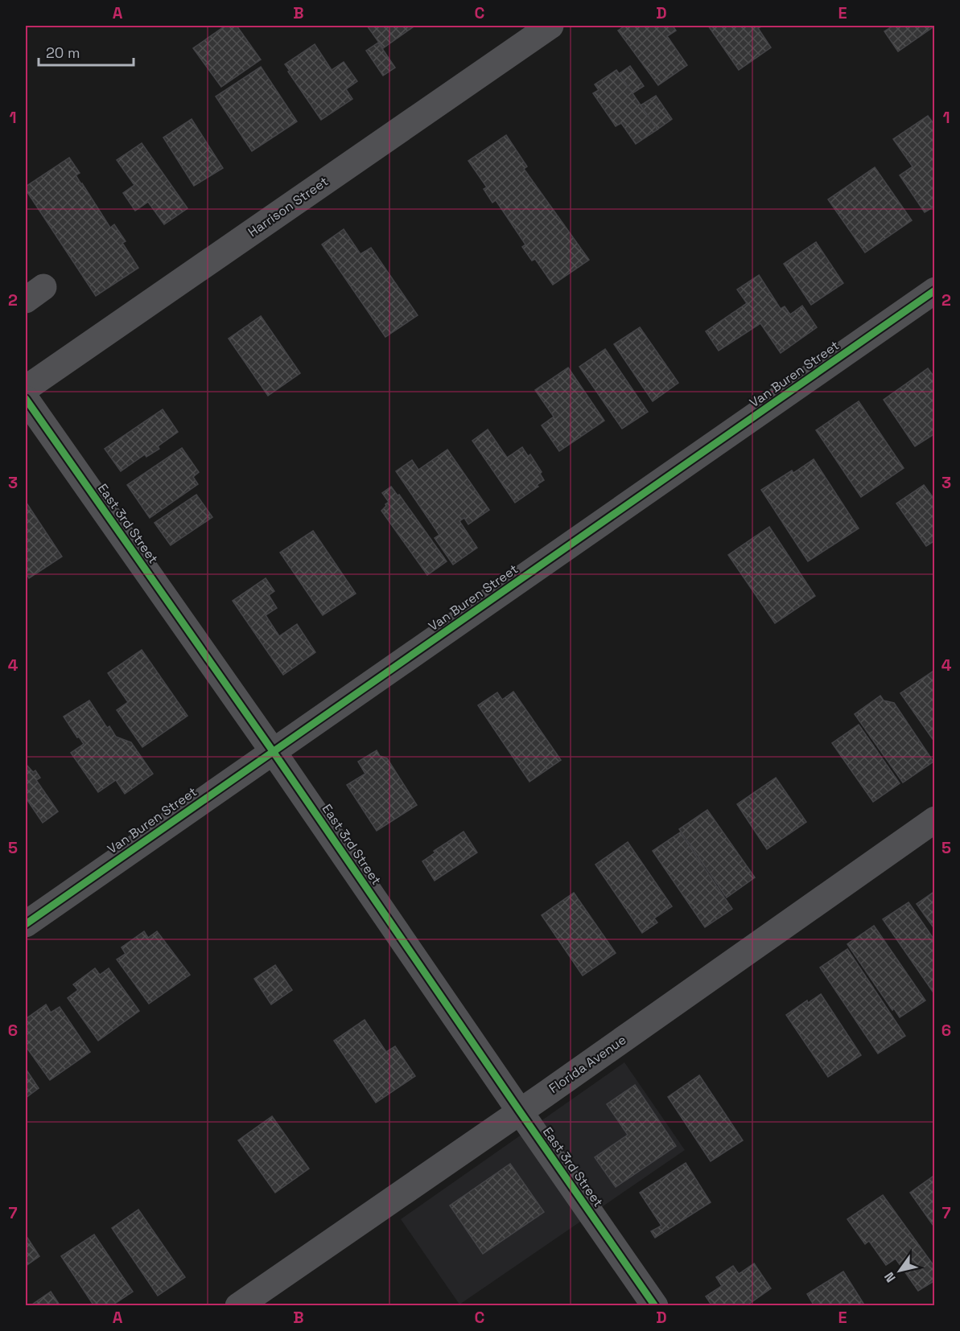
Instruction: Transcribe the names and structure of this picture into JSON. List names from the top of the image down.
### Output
{
  "streets": {
    "street": [
      "Harrison Street",
      "Van Buren Street",
      "East 3rd Street",
      "Florida Avenue"
    ]
  },
  "crossings": [
    ["Van Buren Street", "East 3rd Street"],
    ["East 3rd Street", "Florida Avenue"]
  ],
  "scale_bar": "20 m",
  "north": "bottom left",
  "grid": {
    "columns": [
      "A",
      "B",
      "C",
      "D",
      "E"
    ],
    "rows": [
      "1",
      "2",
      "3",
      "4",
      "5",
      "6",
      "7"
    ]
  }
}
